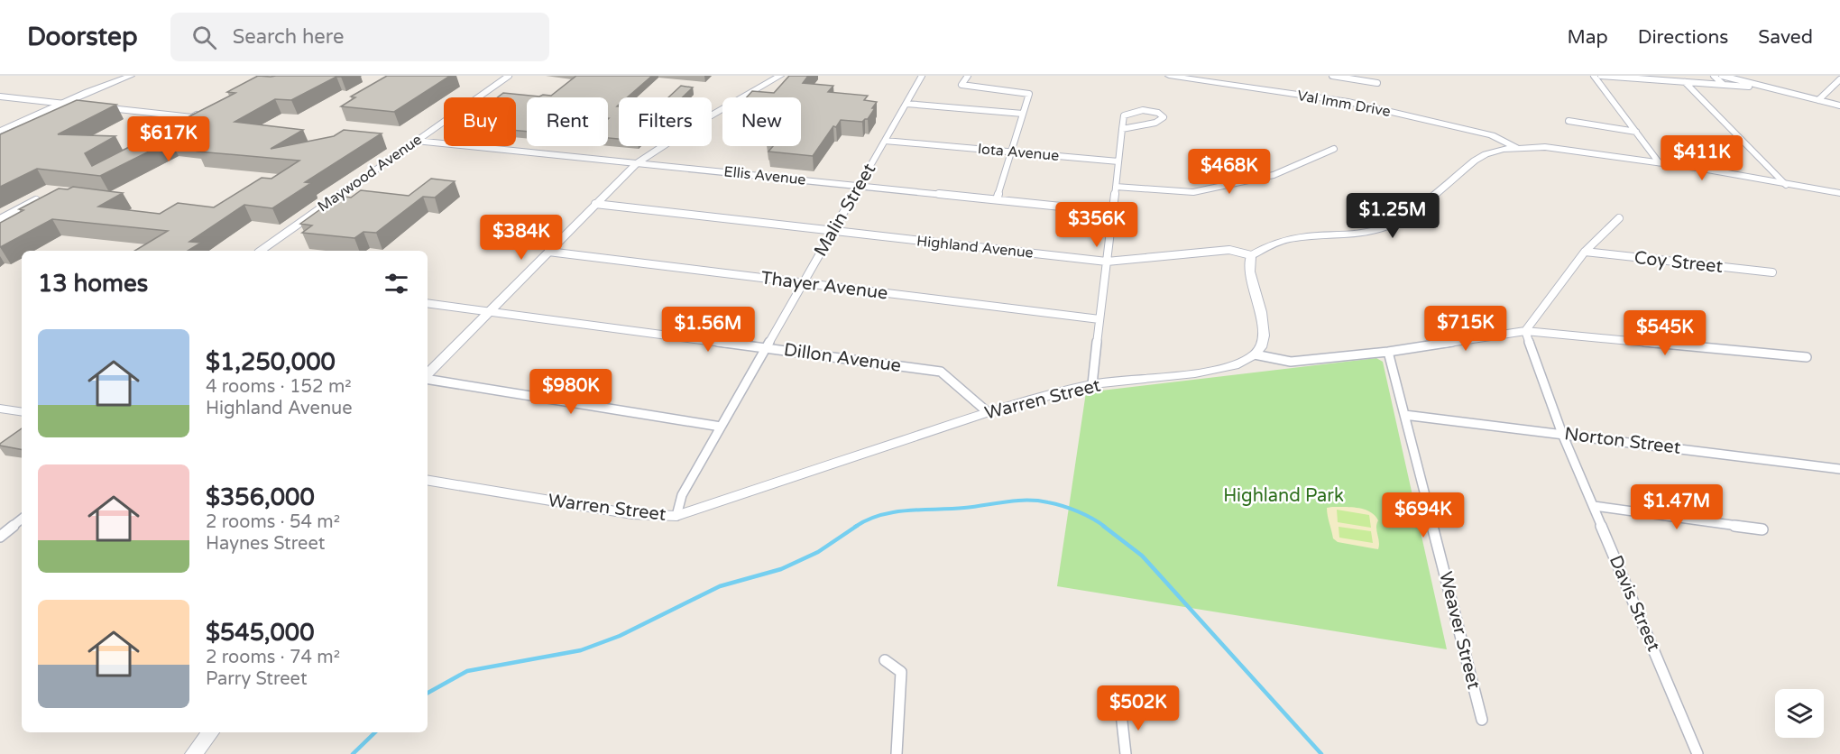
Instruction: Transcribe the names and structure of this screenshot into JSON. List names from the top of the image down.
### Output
{
  "streets": {
    "street": [
      "Val Imm Drive",
      "Iota Avenue",
      "Maywood Avenue",
      "Ellis Avenue",
      "Malin Street",
      "Highland Avenue",
      "Coy Street",
      "Thayer Avenue",
      "Dillon Avenue",
      "Warren Street",
      "Norton Street",
      "Davis Street",
      "Weaver Street"
    ]
  },
  "crossings": [
    ["Iota Avenue", "Malin Street"],
    ["Maywood Avenue", "Ellis Avenue"],
    ["Ellis Avenue", "Malin Street"],
    ["Malin Street", "Highland Avenue"],
    ["Malin Street", "Thayer Avenue"],
    ["Malin Street", "Dillon Avenue"],
    ["Malin Street", "Warren Street"],
    ["Dillon Avenue", "Warren Street"],
    ["Norton Street", "Davis Street"],
    ["Norton Street", "Weaver Street"]
  ],
  "parks": ["Highland Park"],
  "page": {
    "header": "Doorstep",
    "search": "Search here",
    "nav": ["Map", "Directions", "Saved"],
    "chip": [
      "Buy",
      "Rent",
      "Filters",
      "New"
    ],
    "price": [
      "$617K",
      "$411K",
      "$468K",
      "$1.25M",
      "$356K",
      "$384K",
      "$715K",
      "$1.56M",
      "$545K",
      "$980K",
      "$1.47M",
      "$694K",
      "$502K"
    ],
    "heading": "13 homes",
    "list": [
      {
        "name": "$1,250,000",
        "note": "4 rooms · 152 m² · Highland Avenue"
      },
      {
        "name": "$356,000",
        "note": "2 rooms · 54 m² · Haynes Street"
      },
      {
        "name": "$545,000",
        "note": "2 rooms · 74 m² · Parry Street"
      }
    ]
  }
}
